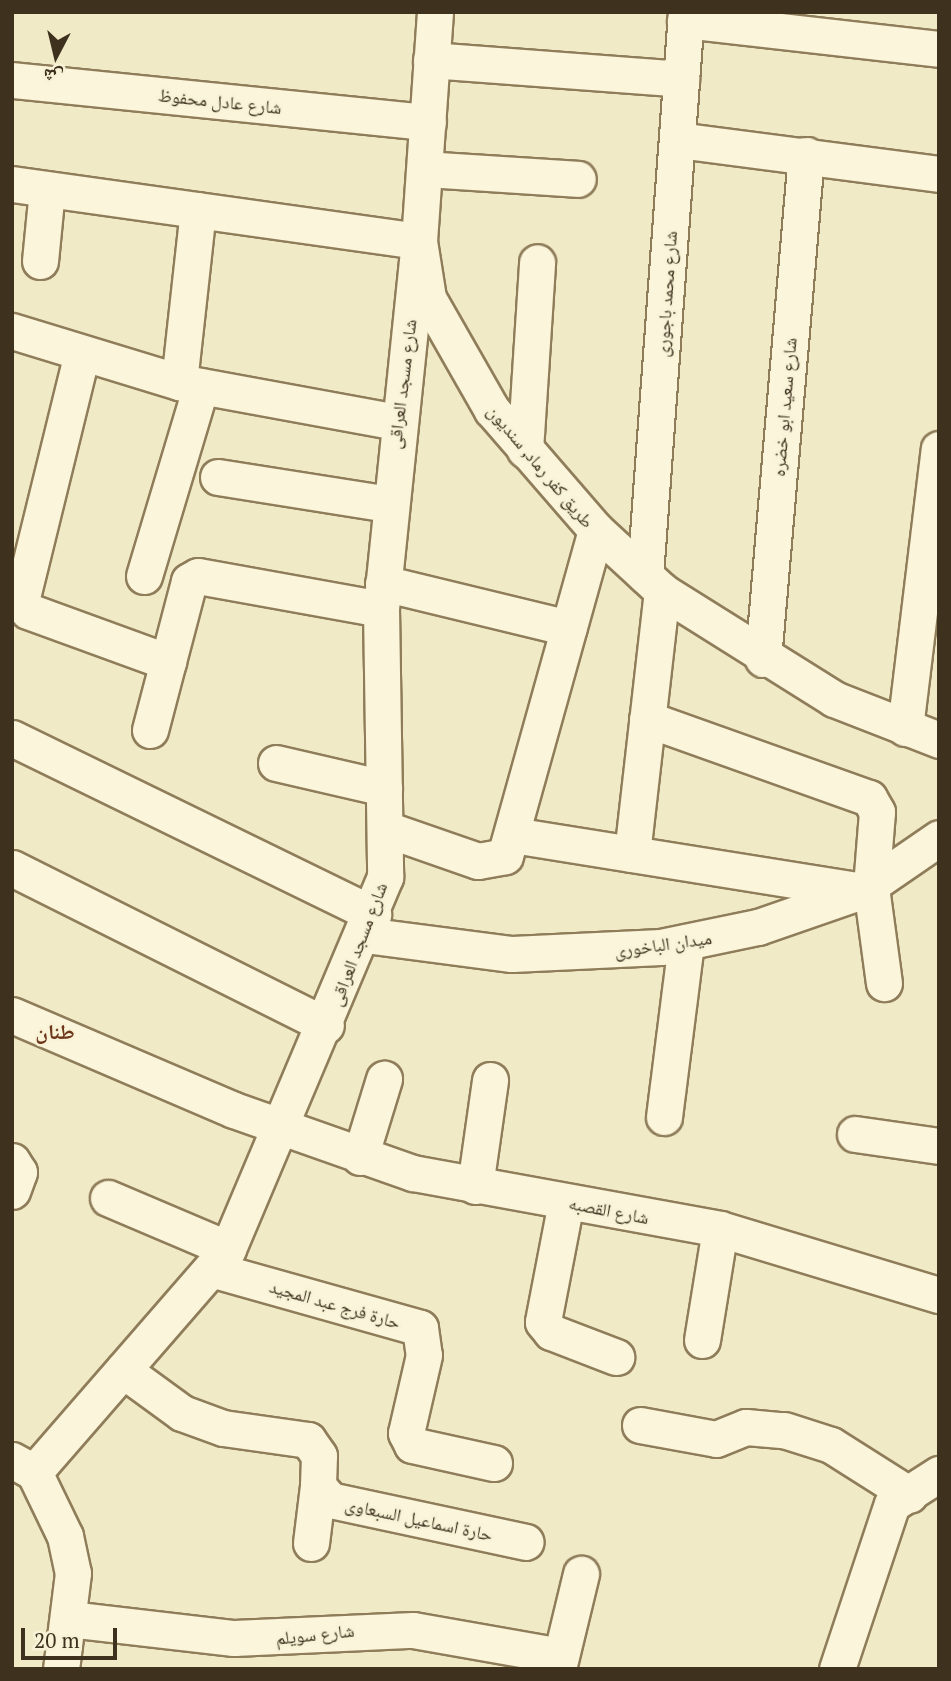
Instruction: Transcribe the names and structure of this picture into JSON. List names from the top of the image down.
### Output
{
  "streets": {
    "street": [
      "شارع عادل محفوظ",
      "شارع محمد باجورى",
      "شارع مسجد العراقى",
      "شارع سعيد ابو خضره",
      "طريق كفر رماد, سنديون",
      "ميدان الباخورى",
      "شارع القصبه",
      "حارة فرج عبد المجيد",
      "حارة اسماعيل السبعاوى",
      "شارع سويلم"
    ]
  },
  "crossings": [
    ["شارع عادل محفوظ", "طريق كفر رماد, سنديون"],
    ["شارع محمد باجورى", "طريق كفر رماد, سنديون"],
    ["شارع مسجد العراقى", "طريق كفر رماد, سنديون"],
    ["شارع مسجد العراقى", "ميدان الباخورى"],
    ["شارع مسجد العراقى", "شارع القصبه"],
    ["شارع مسجد العراقى", "حارة فرج عبد المجيد"],
    ["شارع مسجد العراقى", "شارع سويلم"],
    ["شارع سعيد ابو خضره", "طريق كفر رماد, سنديون"]
  ],
  "districts": ["طنان"],
  "scale_bar": "20 m",
  "north": "bottom"
}
